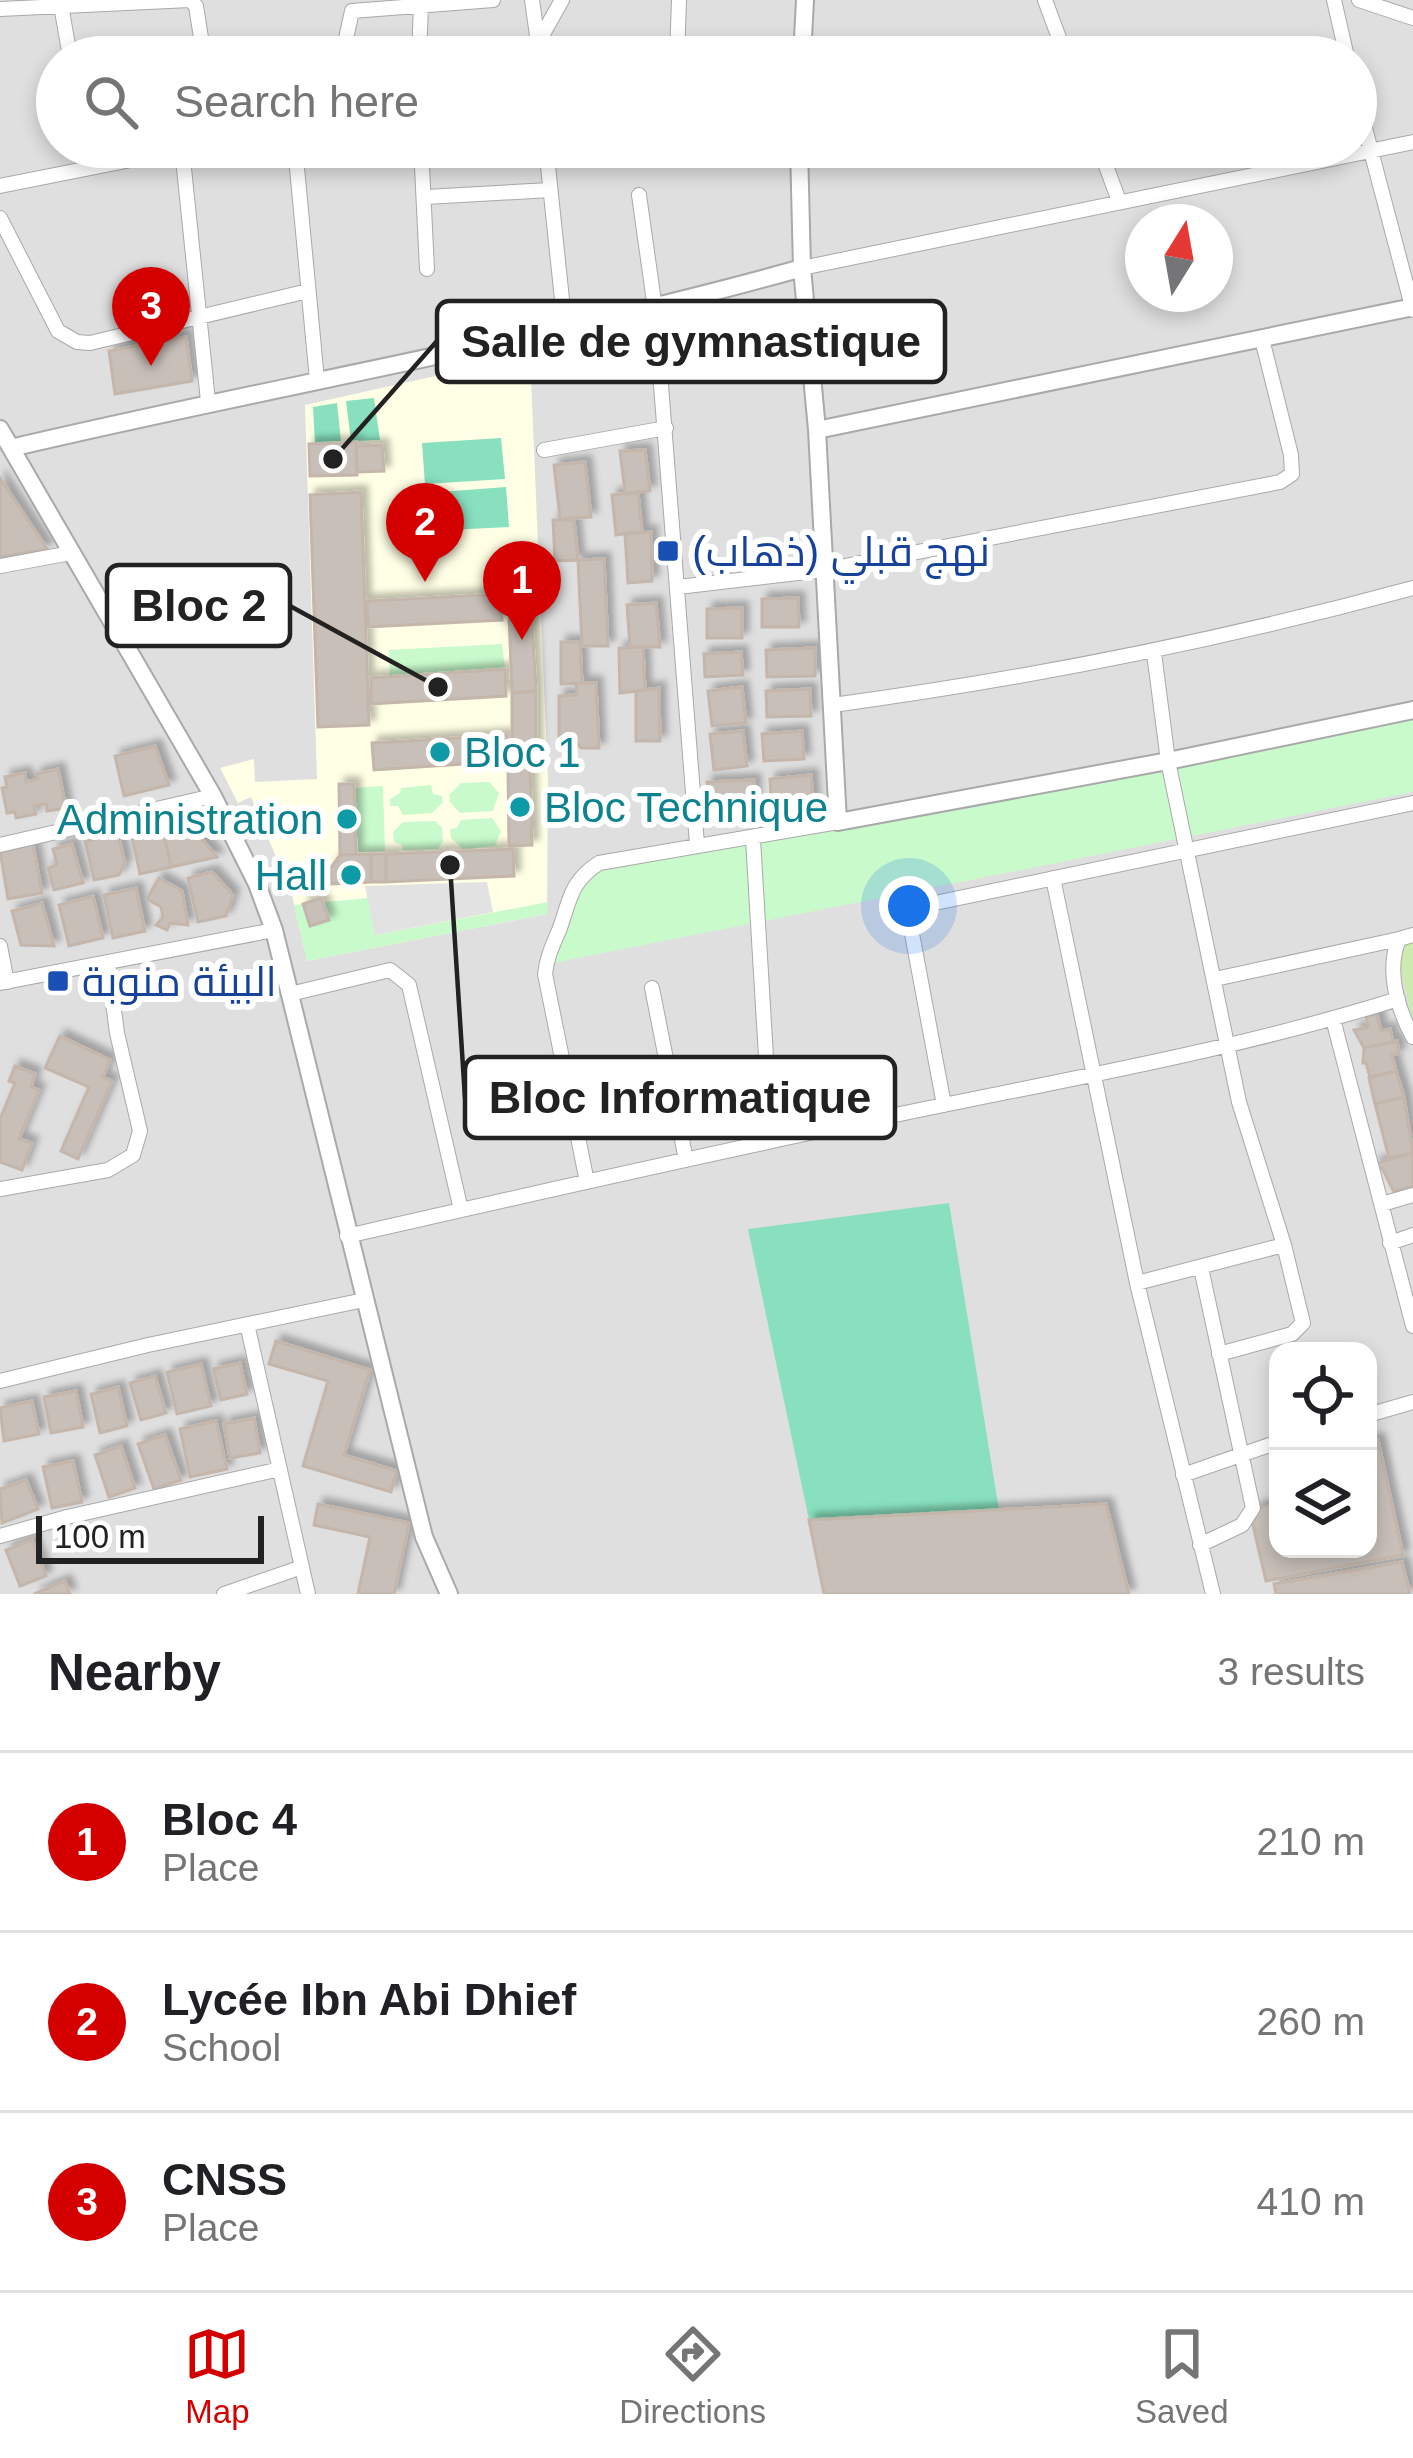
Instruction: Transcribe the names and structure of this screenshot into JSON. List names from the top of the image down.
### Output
{
  "places": {
    "other": [
      "Salle de gymnastique",
      "Bloc 2",
      "Bloc 1",
      "Bloc Technique",
      "Administration",
      "Bloc Informatique",
      "Hall"
    ],
    "transit": ["نهج قبلي (ذهاب)", "البيئة منوبة"]
  },
  "scale_bar": "100 m",
  "north": "top",
  "page": {
    "search": "Search here",
    "pins": ["3", "2", "1"],
    "scale": "100 m",
    "heading": ["Nearby", "3 results"],
    "list": [
      {
        "mark": "1",
        "name": "Bloc 4",
        "note": "Place",
        "value": "210 m"
      },
      {
        "mark": "2",
        "name": "Lycée Ibn Abi Dhief",
        "note": "School",
        "value": "260 m"
      },
      {
        "mark": "3",
        "name": "CNSS",
        "note": "Place",
        "value": "410 m"
      }
    ],
    "nav": ["Map", "Directions", "Saved"]
  }
}
